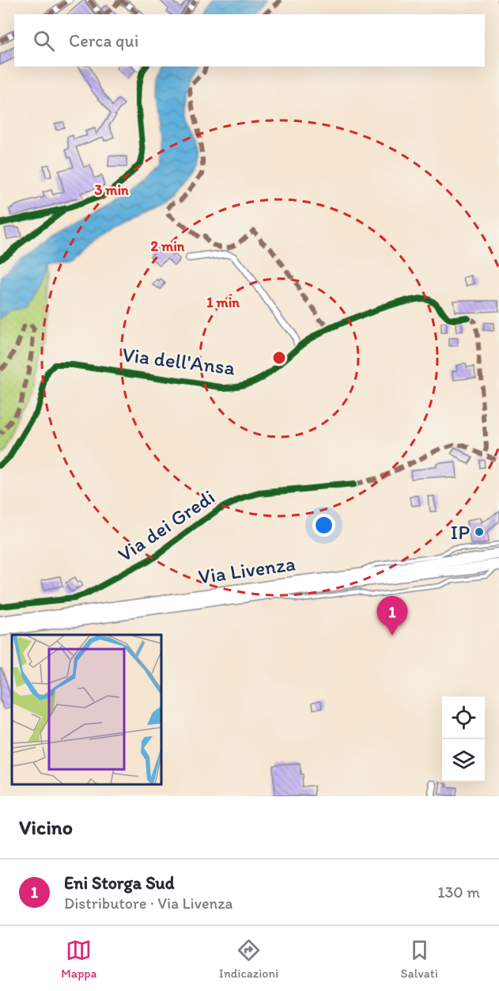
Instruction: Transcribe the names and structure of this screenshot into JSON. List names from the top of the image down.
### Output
{
  "streets": {
    "highway": ["Via Livenza"],
    "street": ["Via dell'Ansa", "Via dei Gredi"]
  },
  "places": ["IP"],
  "page": {
    "search": "Cerca qui",
    "pins": "1",
    "heading": "Vicino",
    "list": [
      {
        "mark": "1",
        "name": "Eni Storga Sud",
        "note": "Distributore · Via Livenza",
        "value": "130 m"
      }
    ],
    "nav": ["Mappa", "Indicazioni", "Salvati"]
  },
  "rings": ["3 min", "2 min", "1 min"]
}
